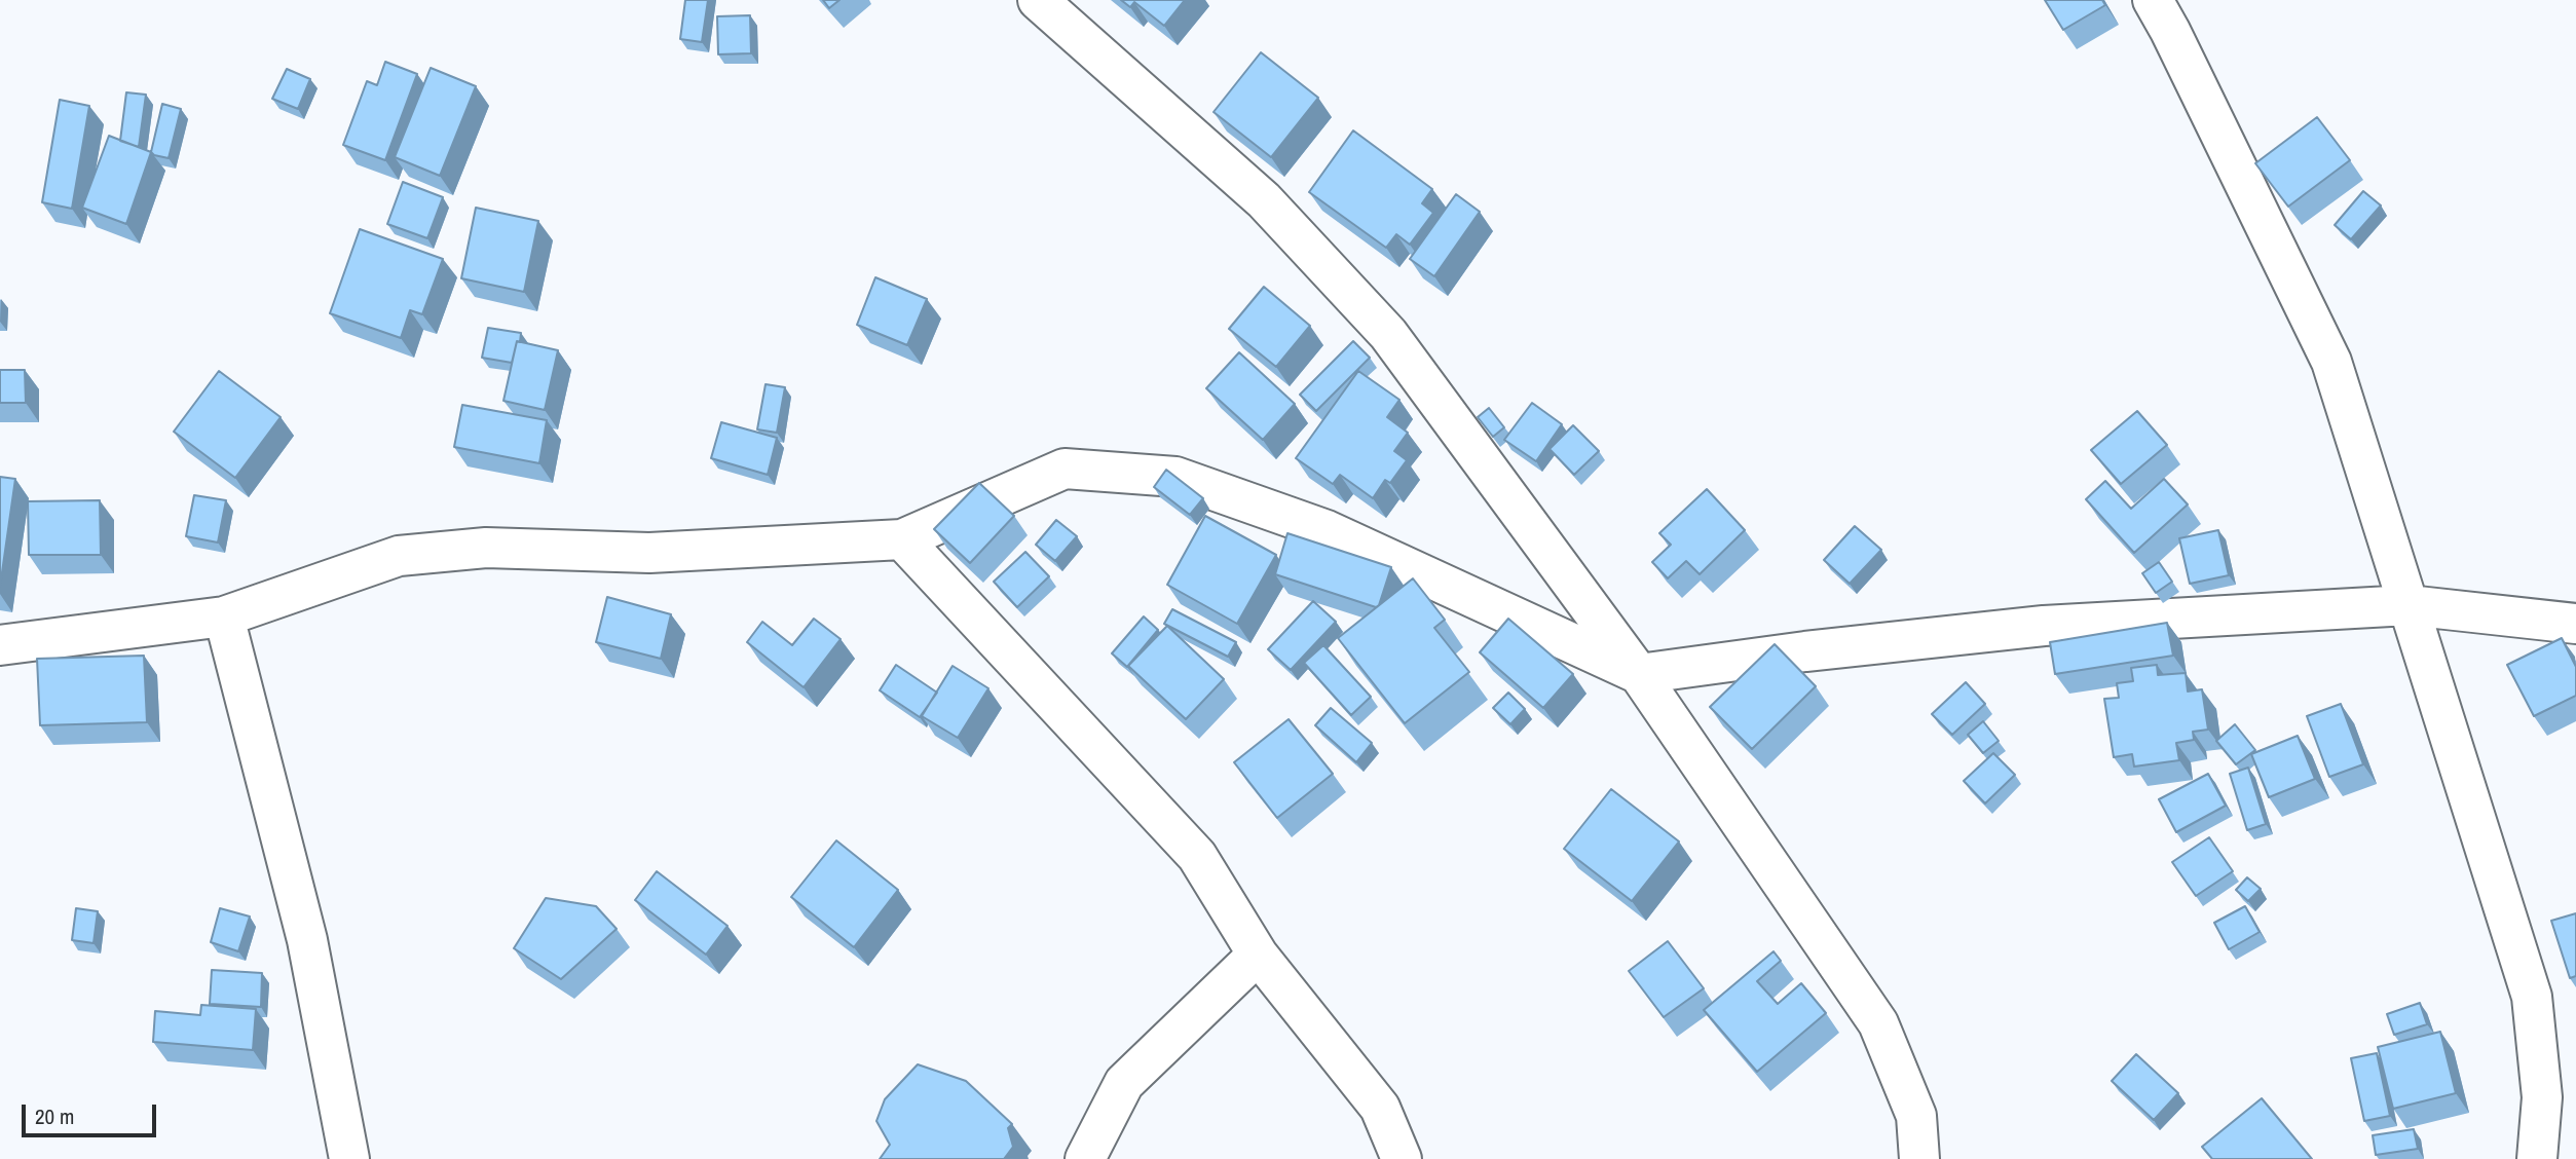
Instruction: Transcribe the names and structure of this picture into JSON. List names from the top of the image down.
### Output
{
  "scale_bar": "20 m"
}
